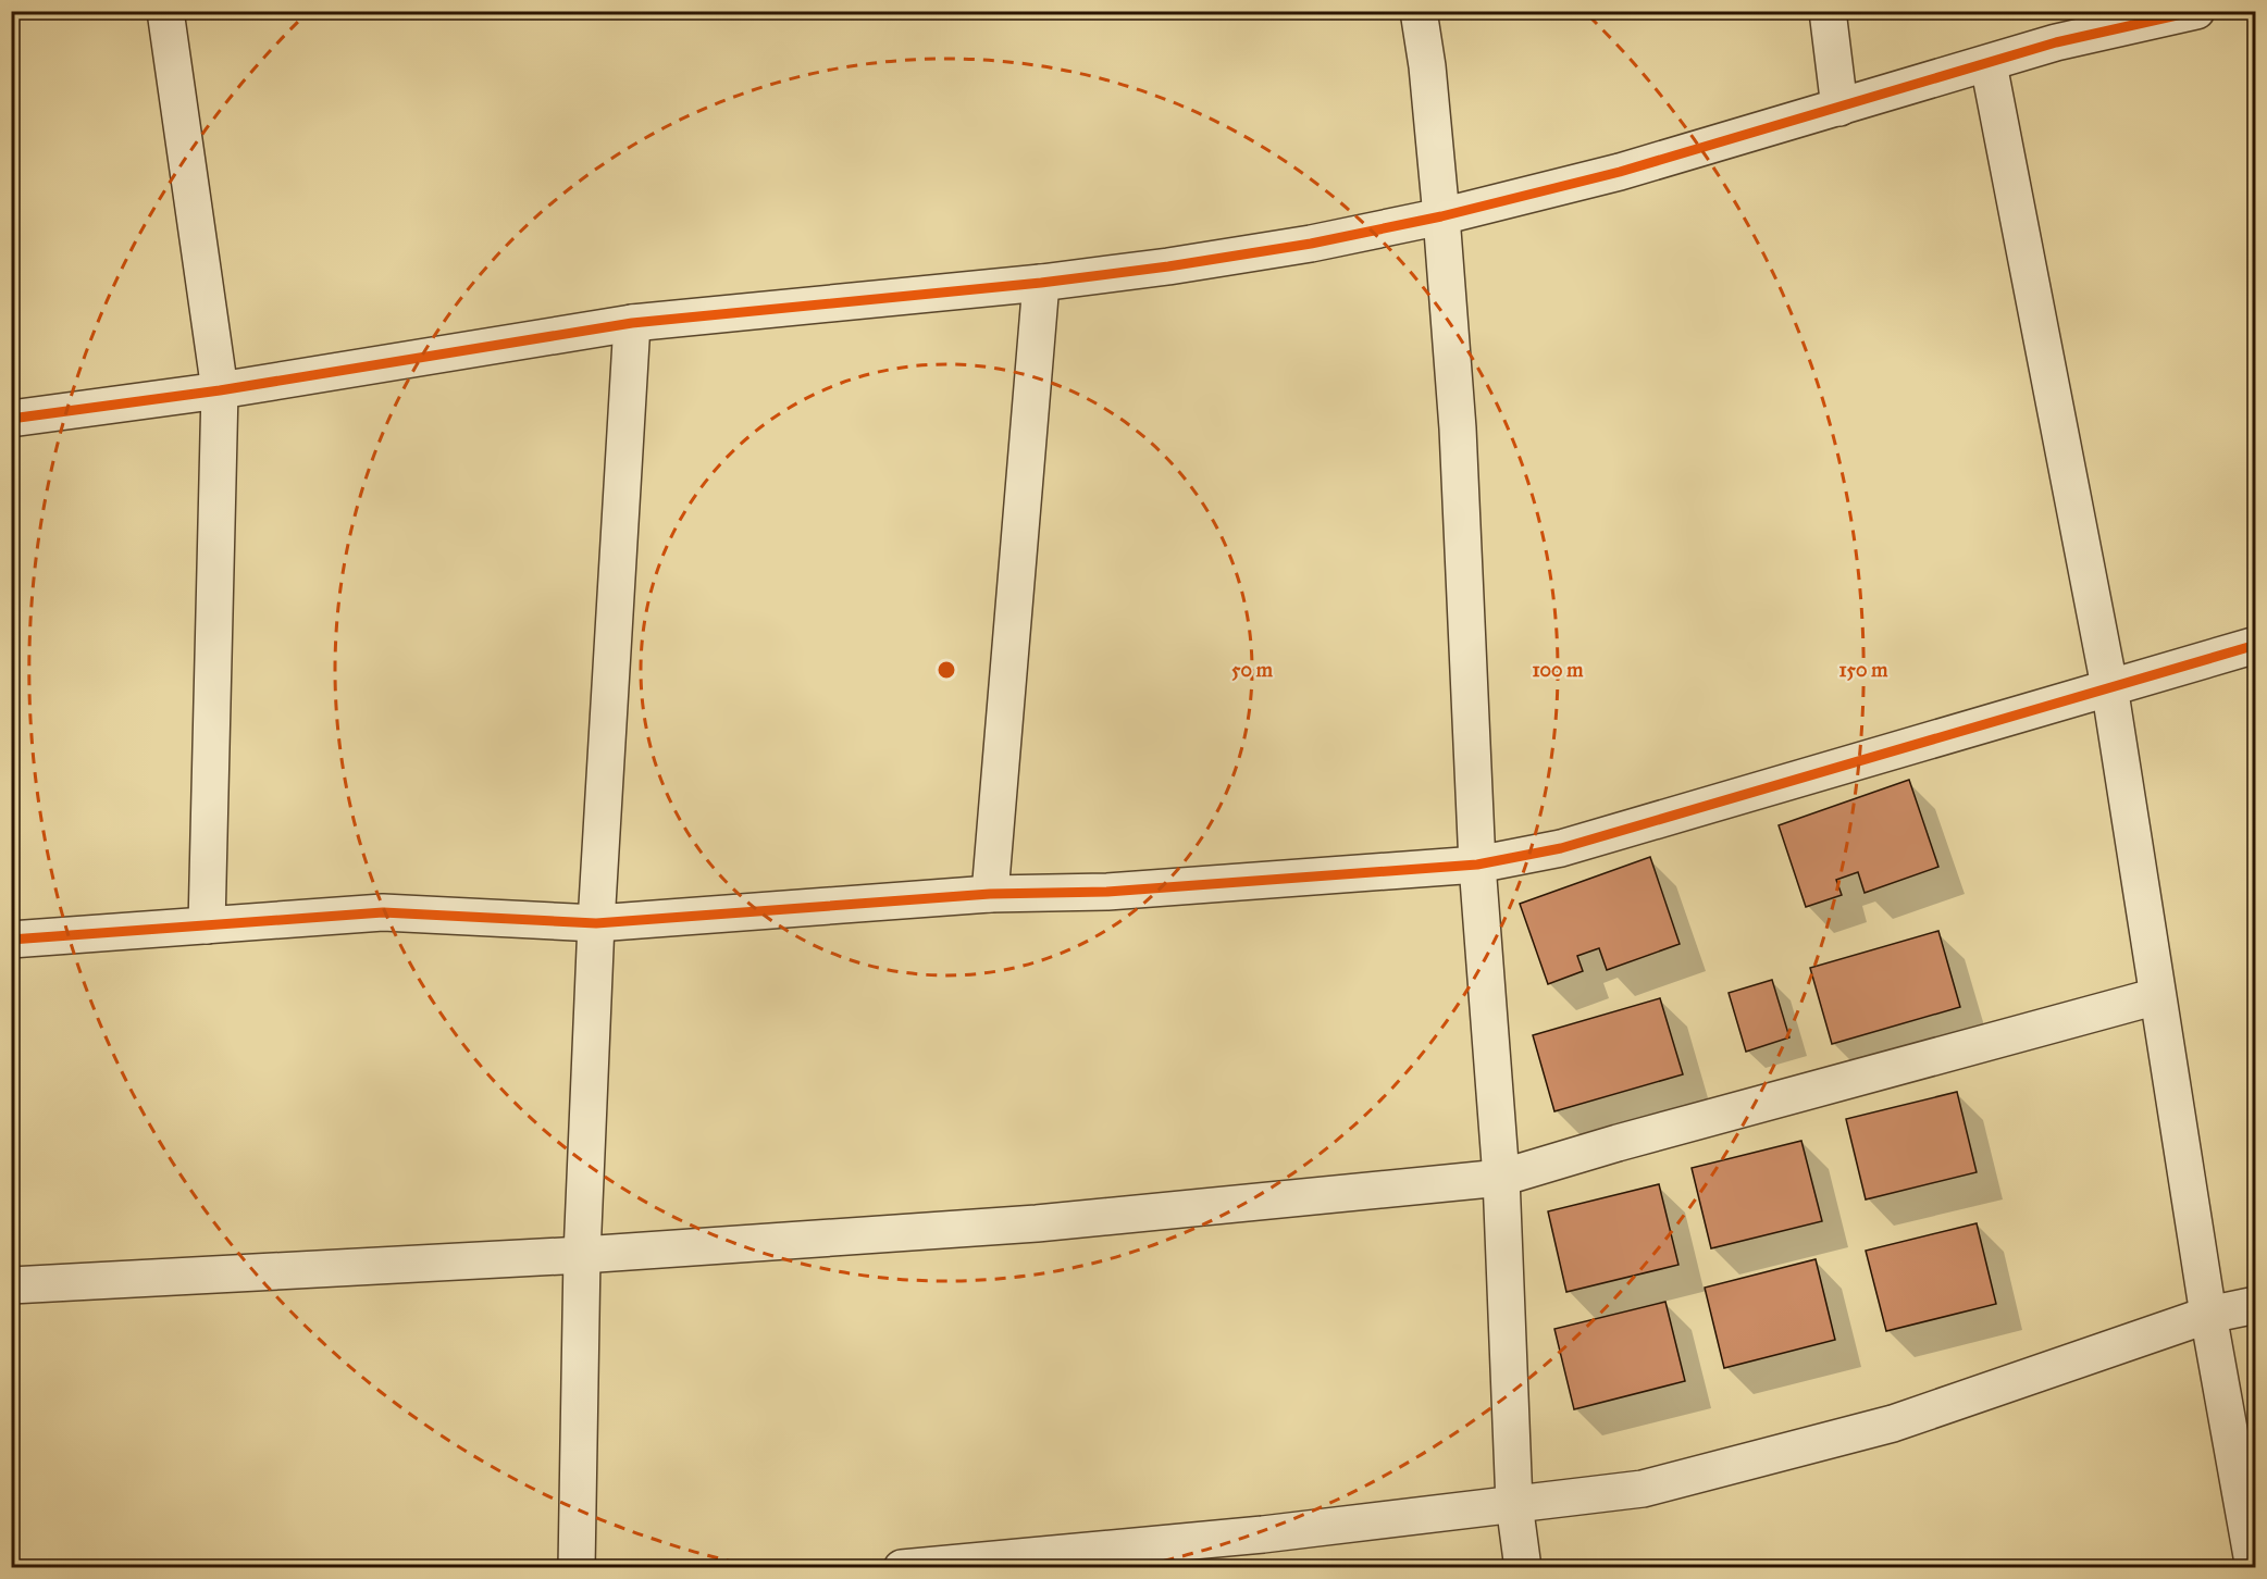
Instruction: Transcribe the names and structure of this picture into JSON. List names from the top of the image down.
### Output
{
  "rings": ["50 m", "100 m", "150 m"]
}
